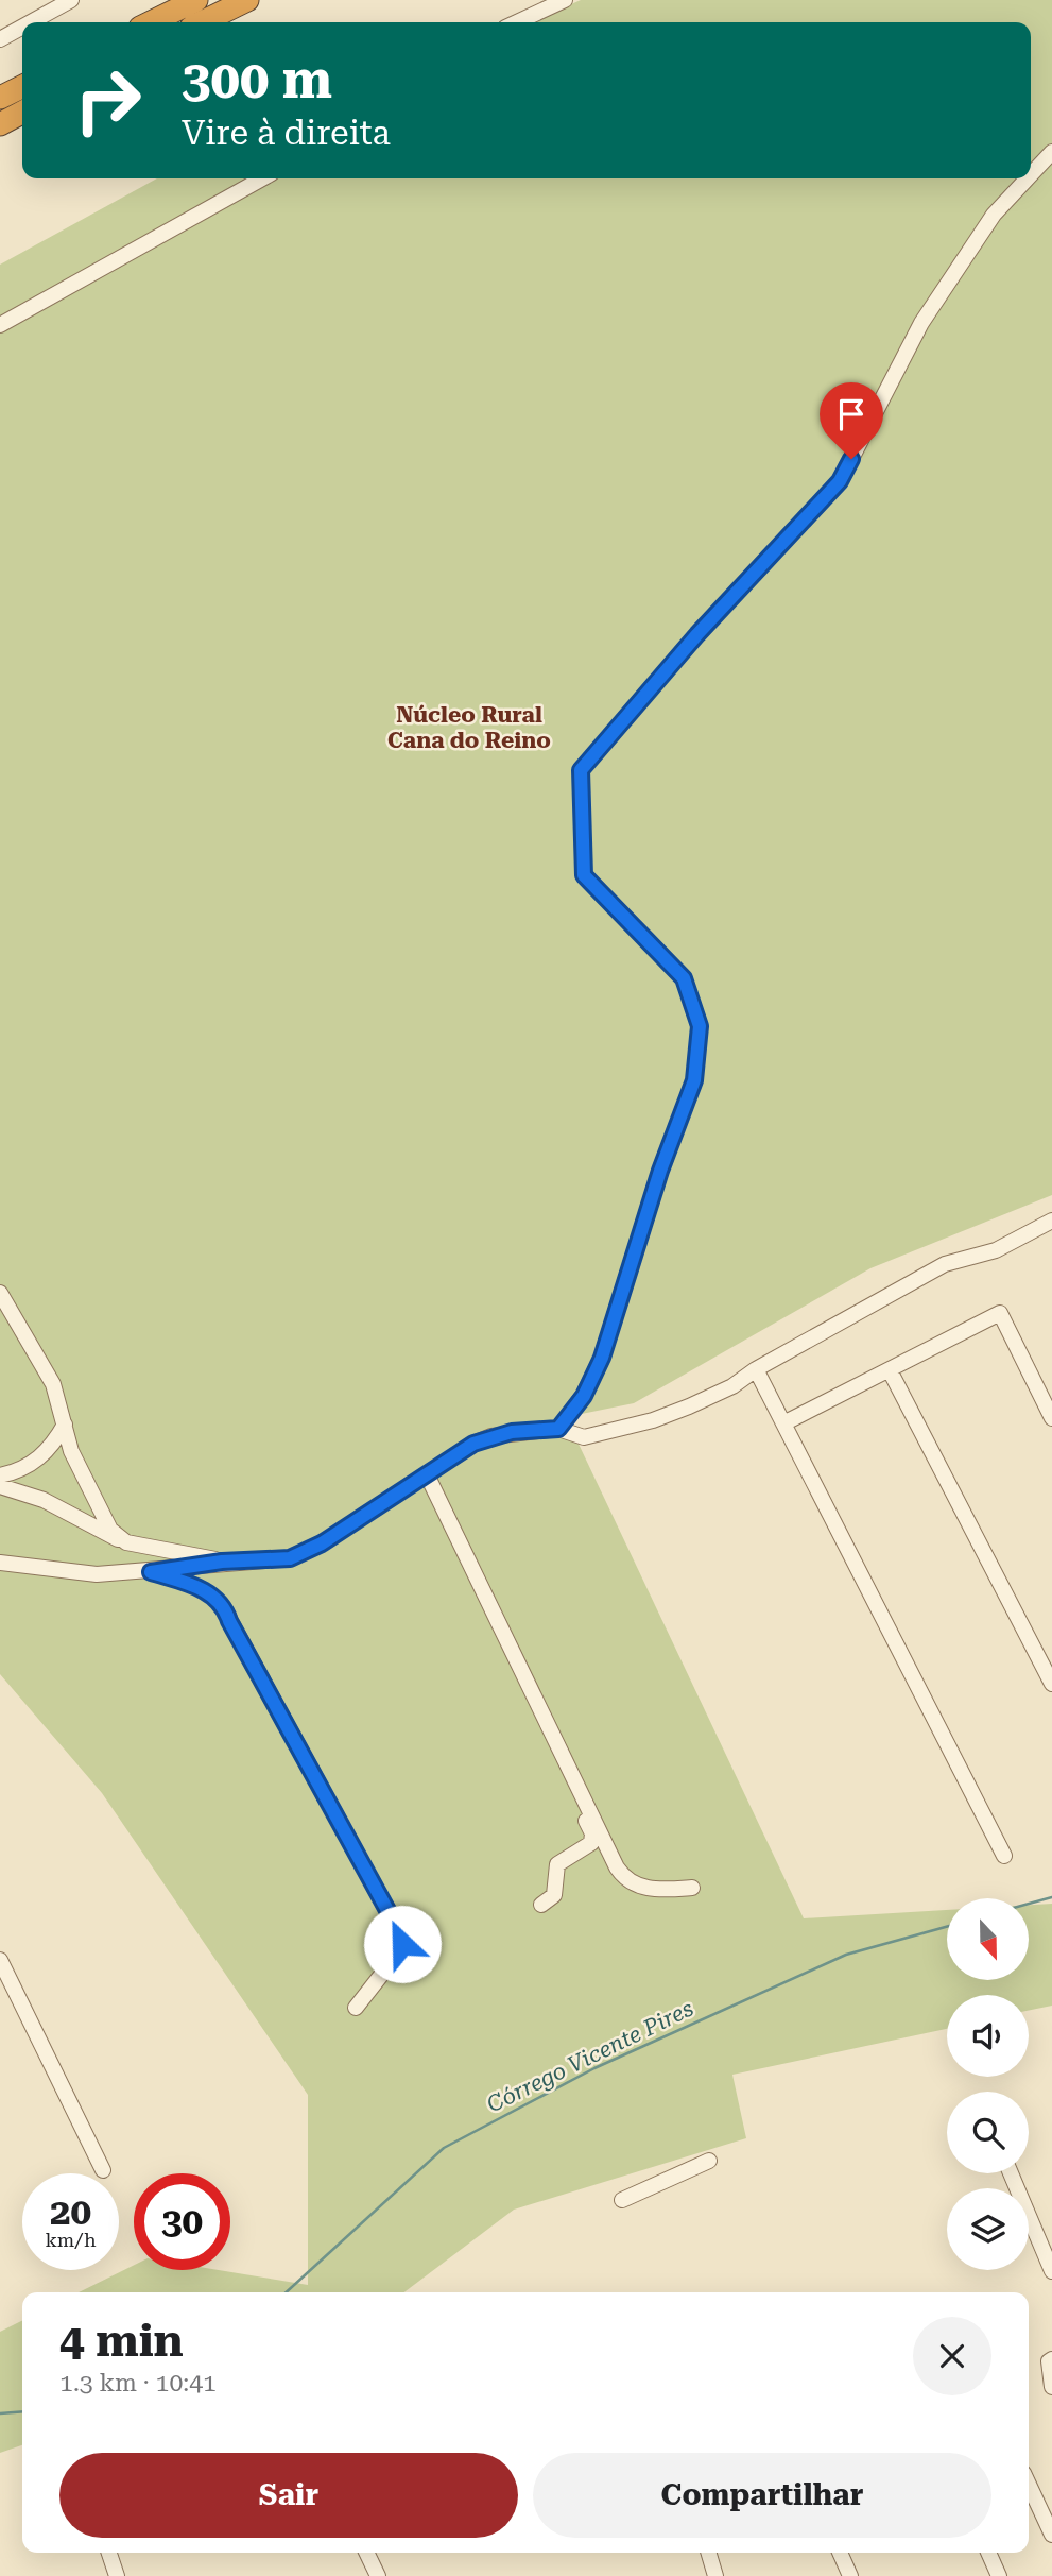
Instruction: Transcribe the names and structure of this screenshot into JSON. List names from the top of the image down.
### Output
{
  "districts": ["Núcleo Rural Cana do Reino"],
  "water": ["Córrego Vicente Pires"],
  "north": "bottom",
  "page": {
    "turn": ["300 m", "Vire à direita"],
    "speed": "20 km/h",
    "limit": "30",
    "heading": ["4 min", "1.3 km · 10:41"],
    "buttons": ["Sair", "Compartilhar"]
  }
}
